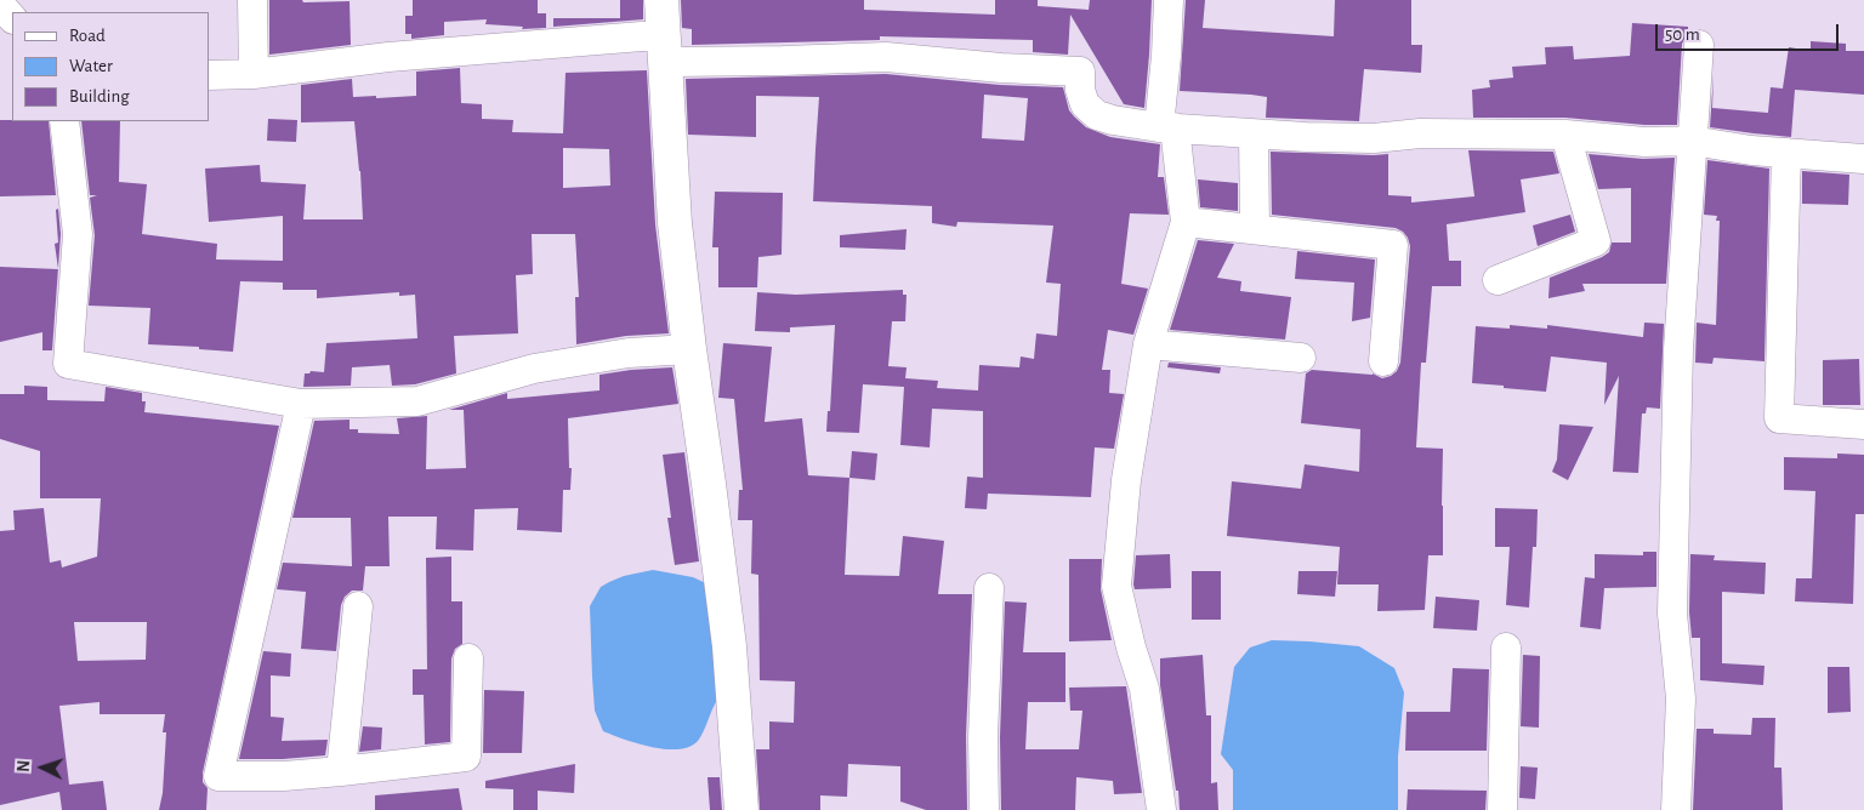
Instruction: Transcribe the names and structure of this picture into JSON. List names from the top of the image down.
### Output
{
  "legend": ["Road", "Water", "Building"],
  "scale_bar": "50 m",
  "north": "left"
}
